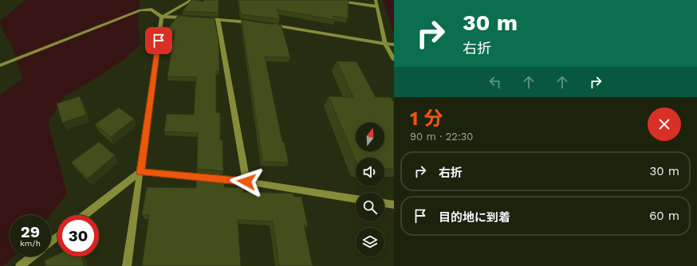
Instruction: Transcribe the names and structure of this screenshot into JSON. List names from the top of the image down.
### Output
{
  "north": "top",
  "page": {
    "turn": ["30 m", "右折"],
    "heading": ["1 分", "90 m · 22:30"],
    "list": [
      {
        "name": "右折",
        "value": "30 m"
      },
      {
        "name": "目的地に到着",
        "value": "60 m"
      }
    ],
    "speed": "29 km/h",
    "limit": "30"
  }
}
